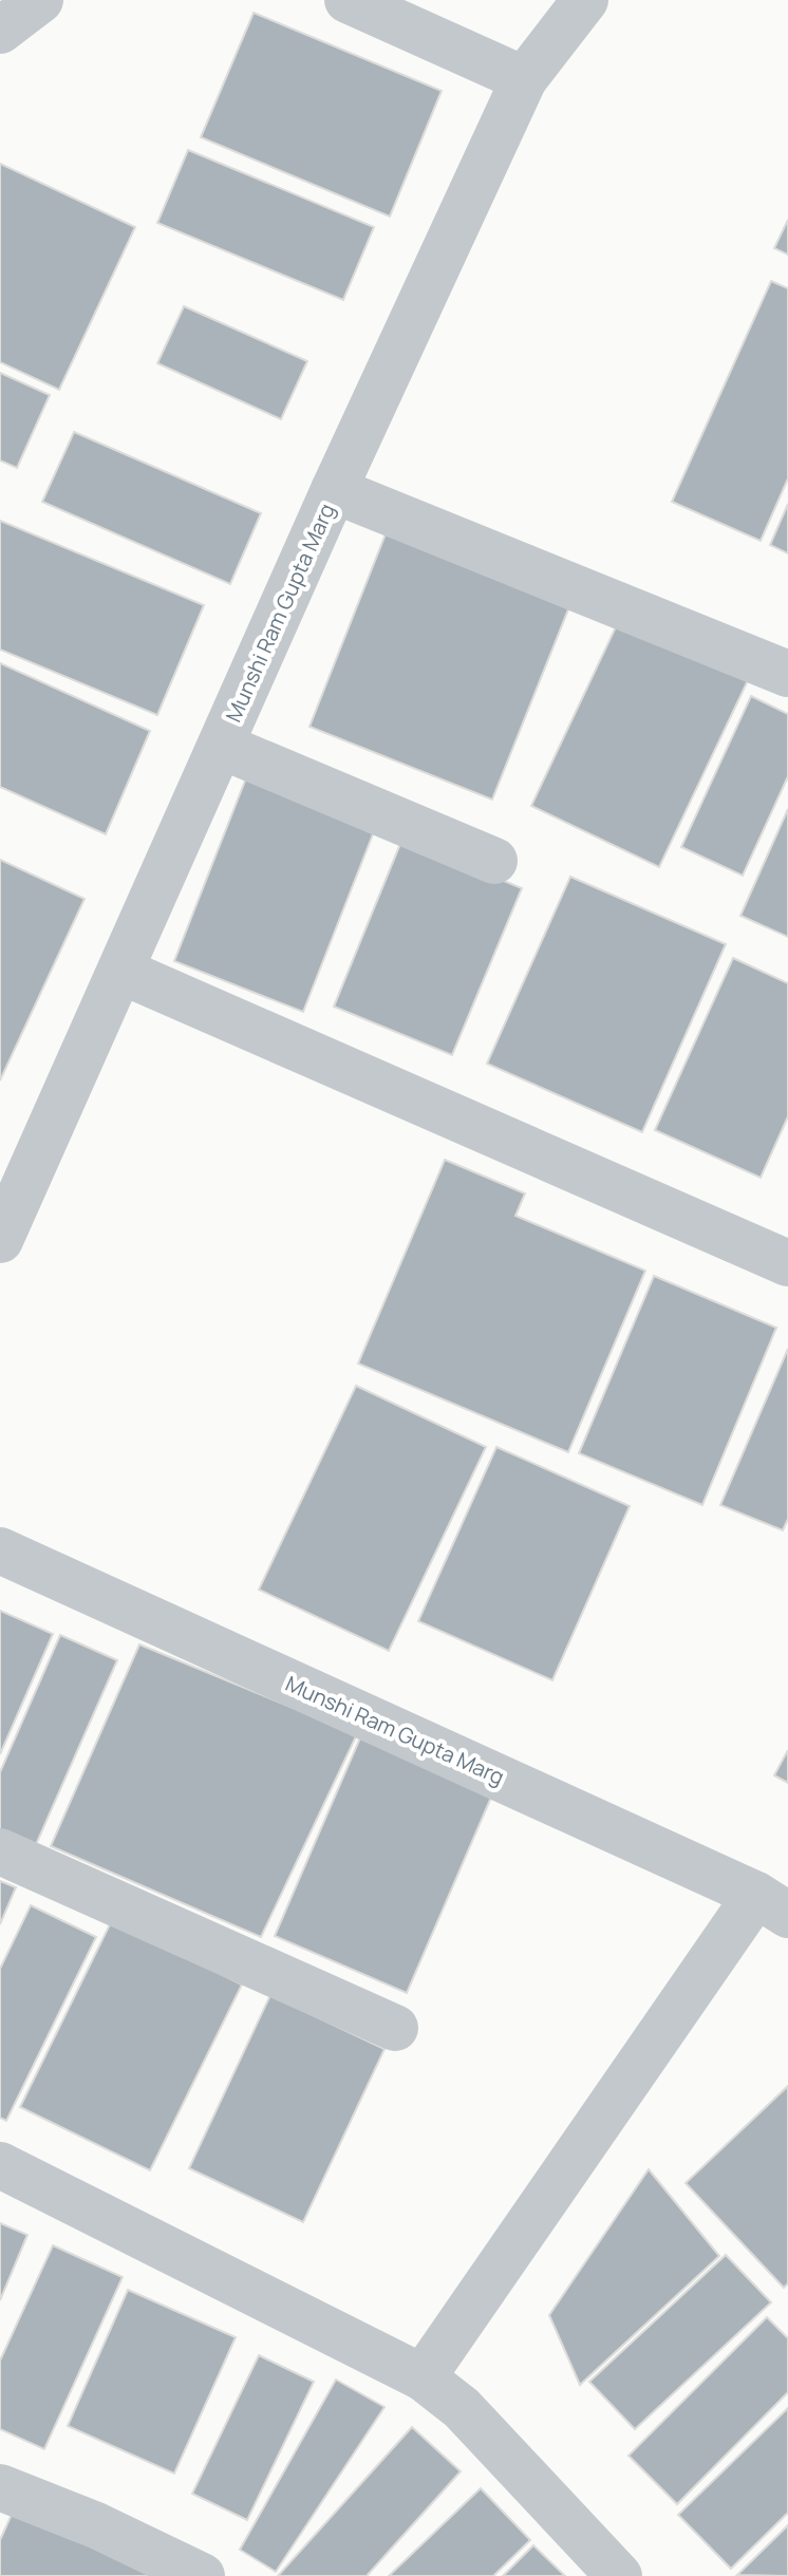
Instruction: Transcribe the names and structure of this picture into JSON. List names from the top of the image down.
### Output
{
  "streets": {
    "lane": ["Munshi Ram Gupta Marg"]
  }
}
